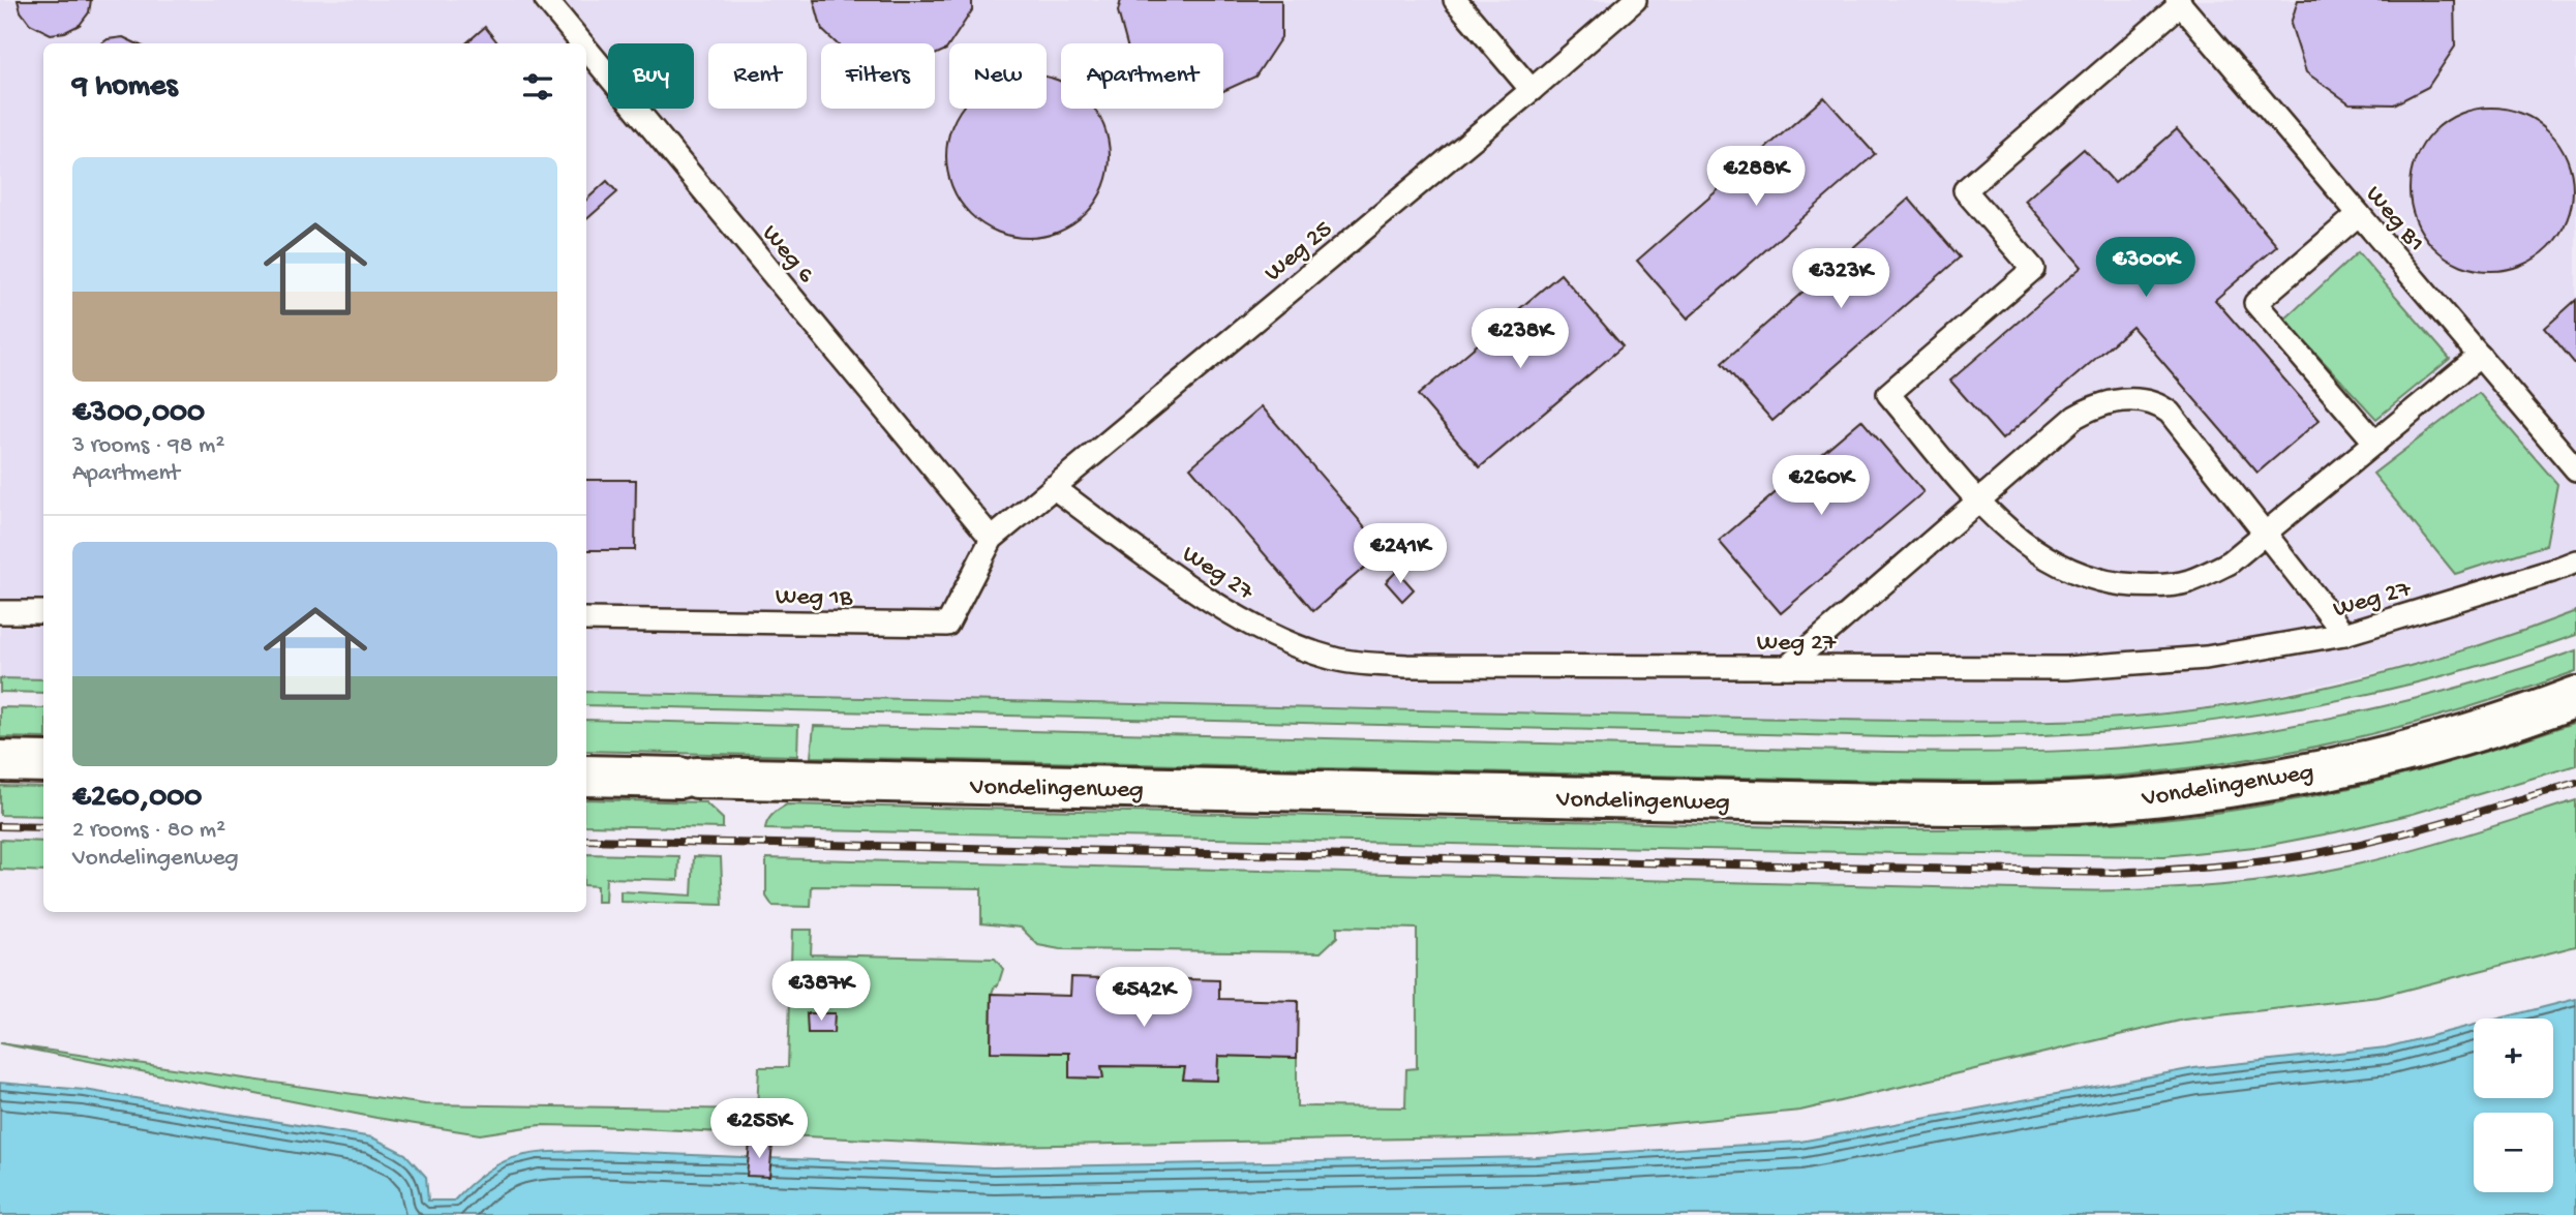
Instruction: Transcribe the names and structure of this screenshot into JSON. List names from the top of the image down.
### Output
{
  "streets": {
    "street": ["Vondelingenweg"],
    "lane": [
      "Weg B1",
      "Weg 25",
      "Weg 6",
      "Weg 27",
      "Weg 1B"
    ]
  },
  "crossings": [
    ["Weg 25", "Weg 6"],
    ["Weg 25", "Weg 27"],
    ["Weg 25", "Weg 1B"],
    ["Weg 6", "Weg 1B"]
  ],
  "page": {
    "chip": [
      "Buy",
      "Rent",
      "Filters",
      "New",
      "Apartment"
    ],
    "heading": "9 homes",
    "list": [
      {
        "name": "€300,000",
        "note": "3 rooms · 98 m² · Apartment"
      },
      {
        "name": "€260,000",
        "note": "2 rooms · 80 m² · Vondelingenweg"
      }
    ],
    "price": [
      "€288K",
      "€300K",
      "€323K",
      "€238K",
      "€260K",
      "€241K",
      "€387K",
      "€542K",
      "€255K"
    ],
    "map_buttons": ["+", "−"]
  }
}
